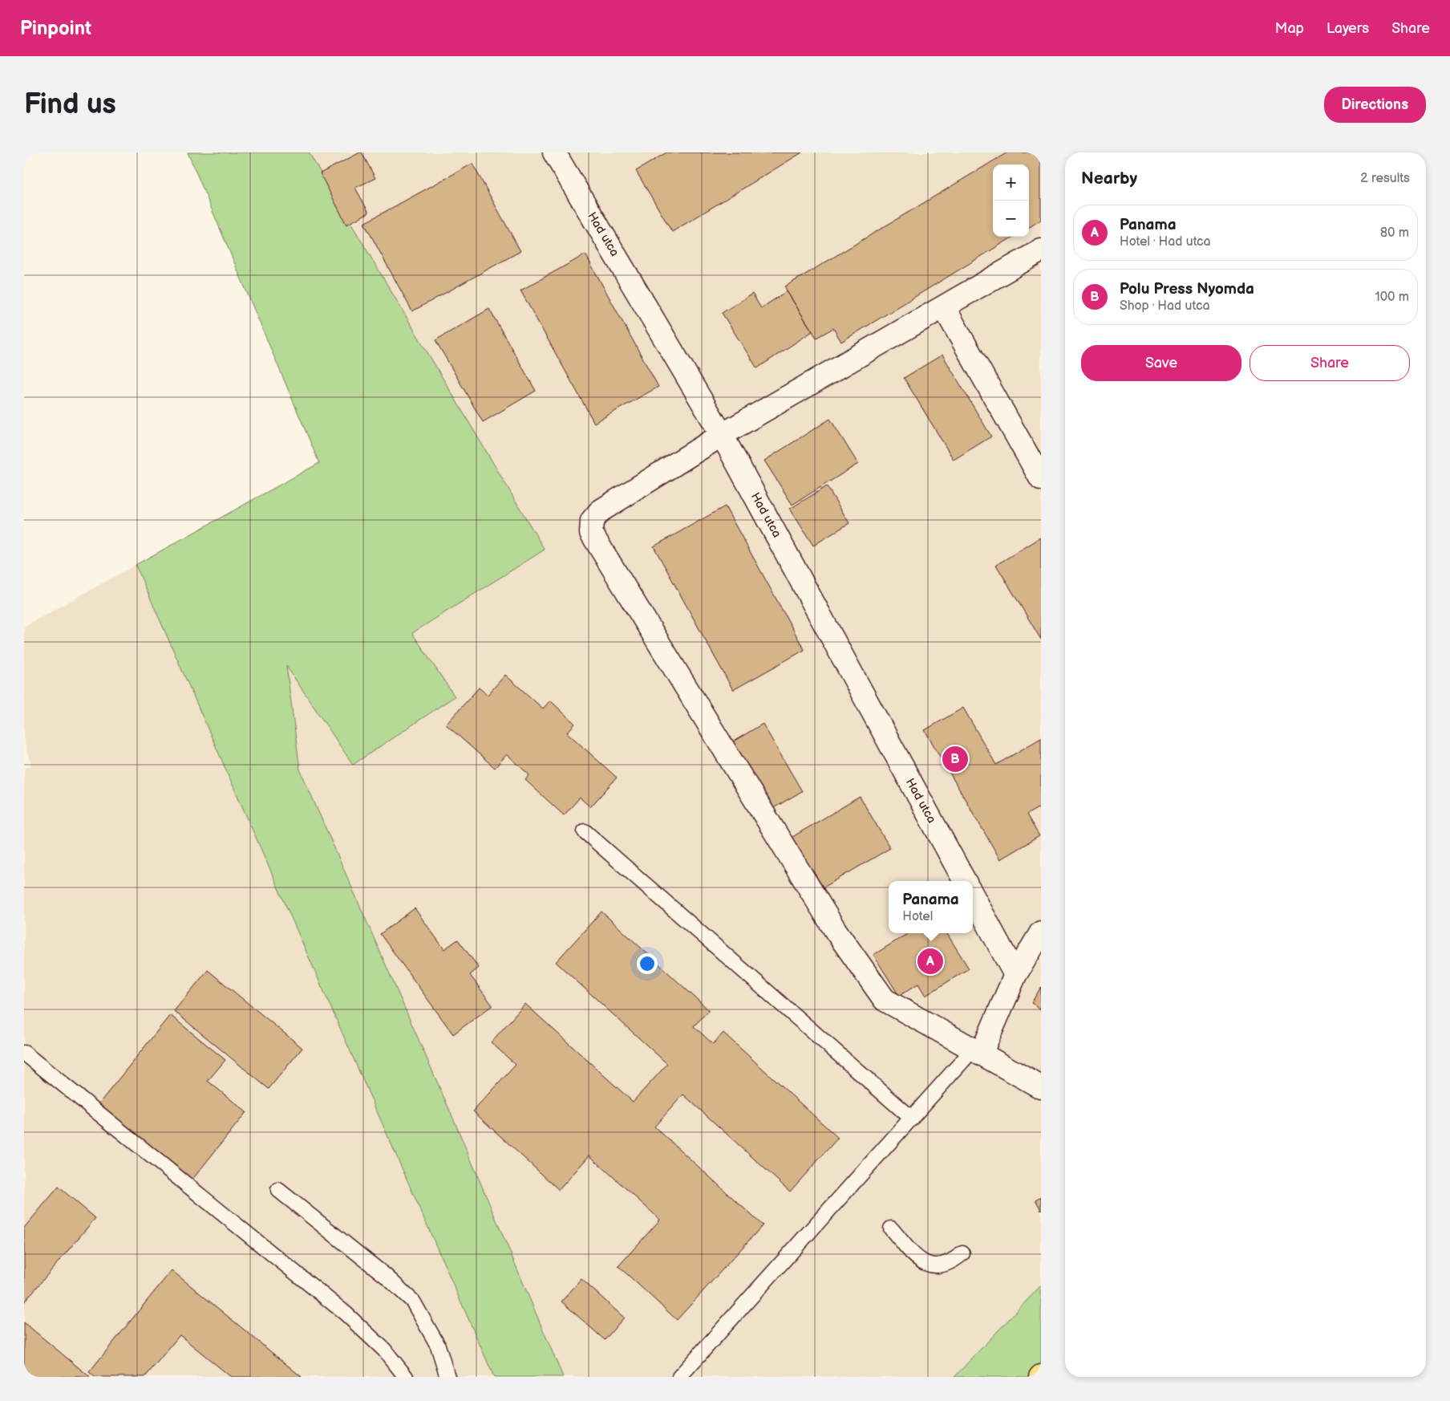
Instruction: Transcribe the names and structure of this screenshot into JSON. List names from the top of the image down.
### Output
{
  "streets": {
    "street": ["Had utca"]
  },
  "page": {
    "header": "Pinpoint",
    "nav": ["Map", "Layers", "Share"],
    "buttons": [
      "Directions",
      ["Save", "Share"]
    ],
    "title": "Find us",
    "heading": ["Nearby", "2 results"],
    "map_buttons": ["+", "−"],
    "list": [
      {
        "mark": "A",
        "name": "Panama",
        "note": "Hotel · Had utca",
        "value": "80 m"
      },
      {
        "mark": "B",
        "name": "Polu Press Nyomda",
        "note": "Shop · Had utca",
        "value": "100 m"
      }
    ],
    "pins": ["B", "A"],
    "popup": ["Panama", "Hotel"]
  }
}
